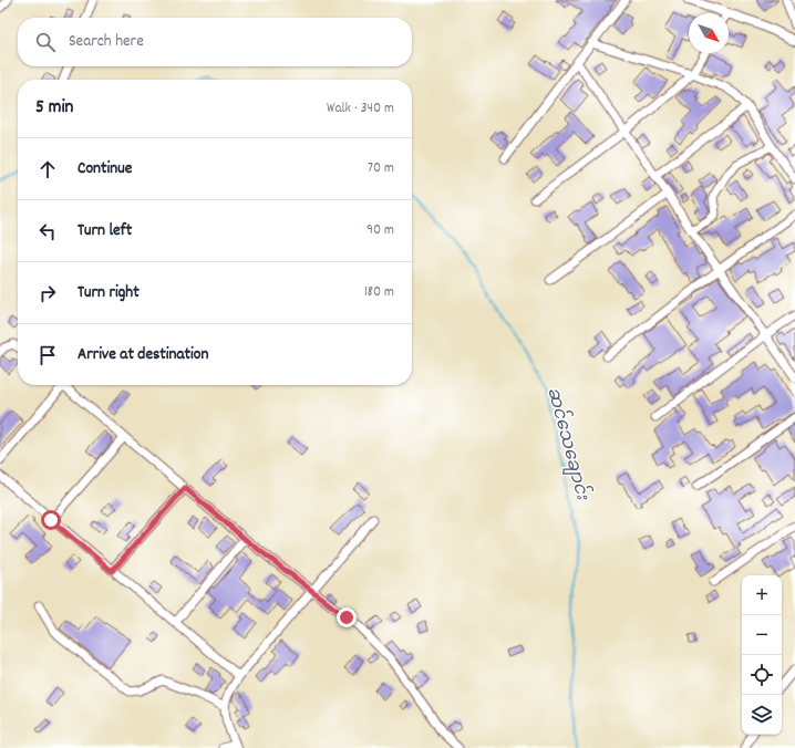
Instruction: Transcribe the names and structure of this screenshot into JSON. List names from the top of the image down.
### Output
{
  "water": ["ဆင်သေချောင်း"],
  "north": "bottom right",
  "page": {
    "search": "Search here",
    "heading": ["5 min", "Walk · 340 m"],
    "list": [
      ["Continue", "70 m"],
      ["Turn left", "90 m"],
      ["Turn right", "180 m"],
      "Arrive at destination"
    ],
    "map_buttons": ["+", "−"]
  }
}
